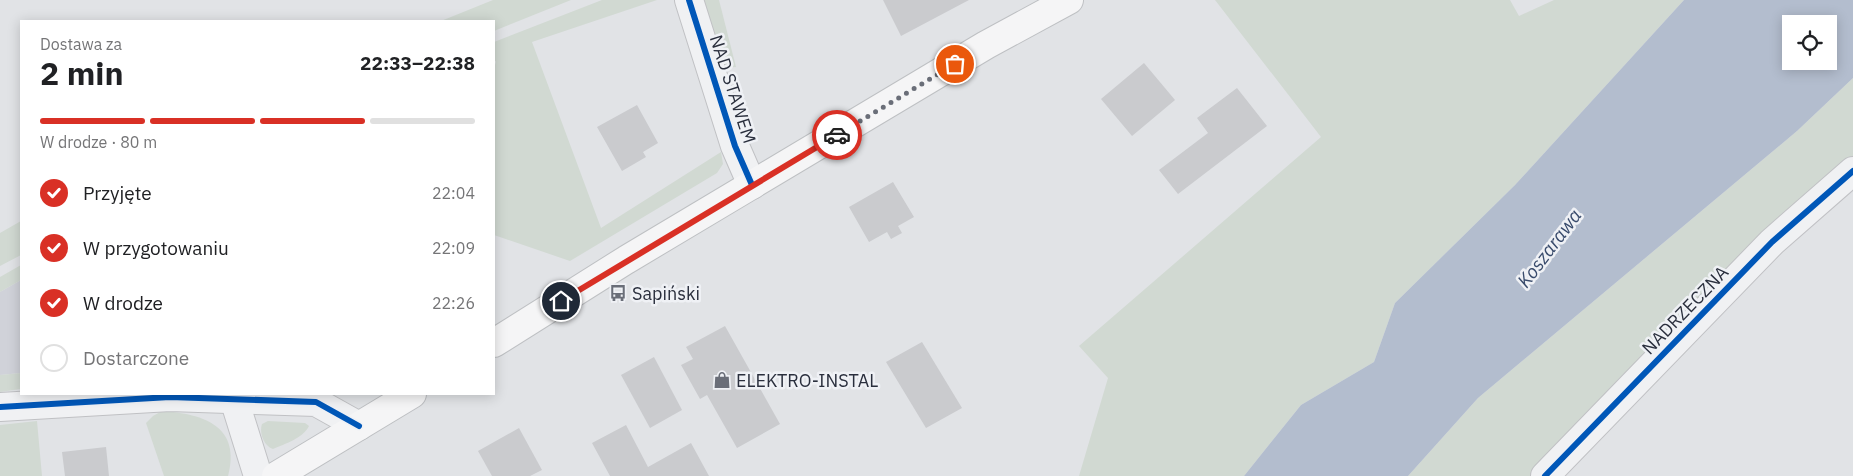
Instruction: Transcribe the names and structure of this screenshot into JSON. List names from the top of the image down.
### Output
{
  "streets": {
    "street": ["NAD STAWEM", "NADRZECZNA"]
  },
  "water": ["Koszarawa"],
  "places": {
    "bus stop": ["Sapiński"],
    "shop": ["ELEKTRO-INSTAL"]
  },
  "page": {
    "heading": ["2 min", "Dostawa za", "22:33–22:38"],
    "bar": "W drodze · 80 m",
    "list": [
      ["Przyjęte", "22:04"],
      ["W przygotowaniu", "22:09"],
      ["W drodze", "22:26"],
      "Dostarczone"
    ]
  }
}
